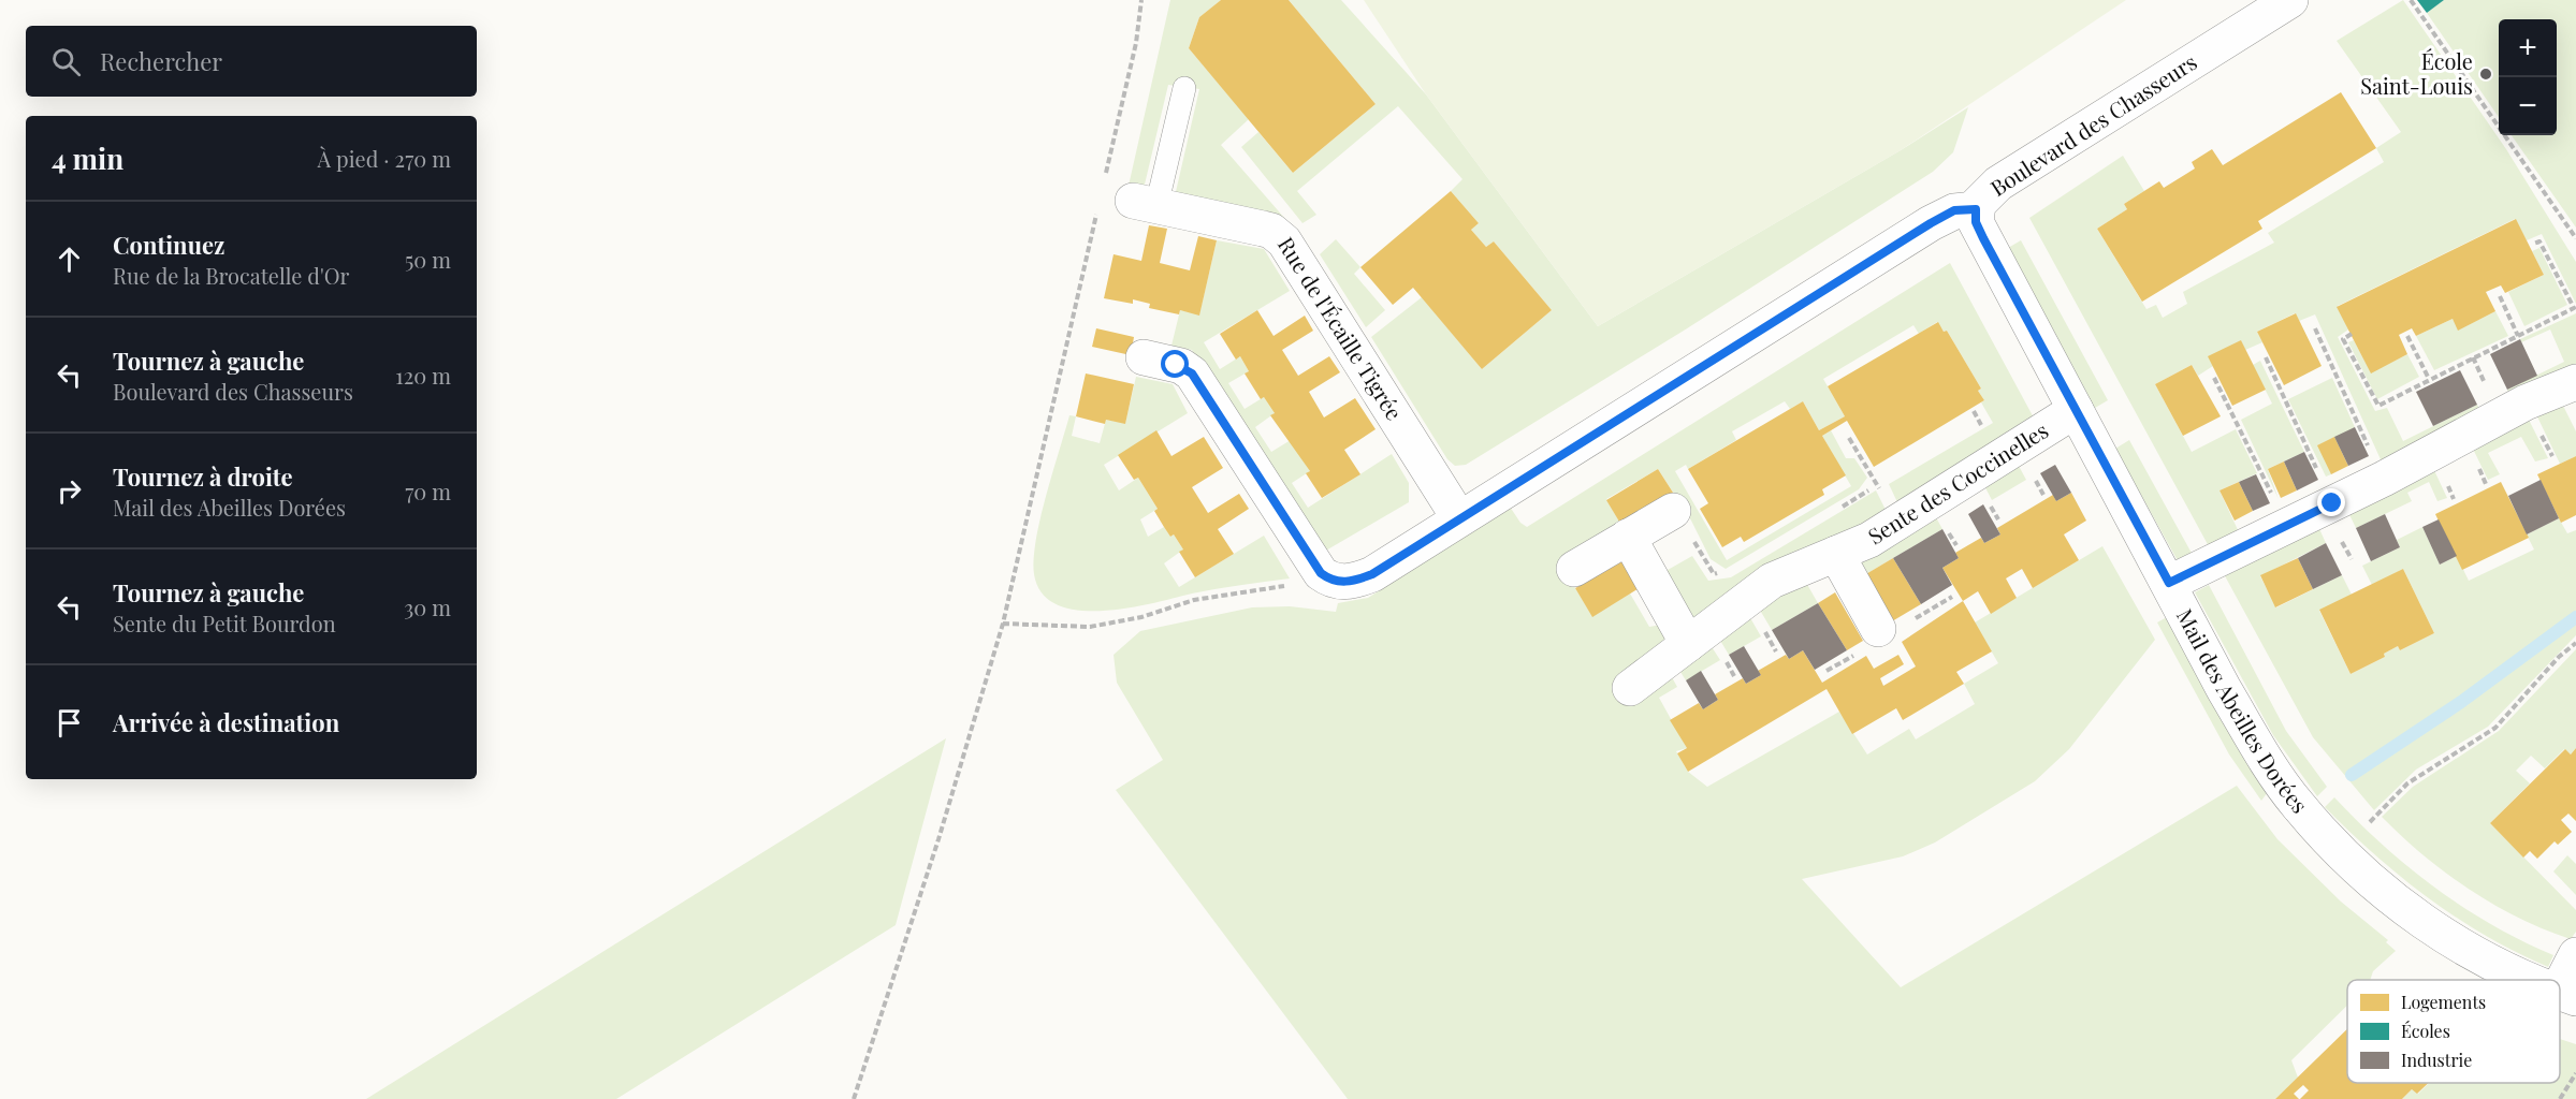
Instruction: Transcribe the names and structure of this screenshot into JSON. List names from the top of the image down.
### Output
{
  "streets": {
    "street": [
      "Boulevard des Chasseurs",
      "Rue de l'Écaille Tigrée",
      "Sente des Coccinelles",
      "Mail des Abeilles Dorées"
    ]
  },
  "crossings": [
    ["Boulevard des Chasseurs", "Rue de l'Écaille Tigrée"],
    ["Boulevard des Chasseurs", "Mail des Abeilles Dorées"],
    ["Sente des Coccinelles", "Mail des Abeilles Dorées"]
  ],
  "places": ["École Saint-Louis"],
  "legend": ["Logements", "Écoles", "Industrie"],
  "page": {
    "map_buttons": ["+", "−"],
    "search": "Rechercher",
    "heading": ["4 min", "À pied · 270 m"],
    "list": [
      ["Continuez", "Rue de la Brocatelle d'Or", "50 m"],
      ["Tournez à gauche", "Boulevard des Chasseurs", "120 m"],
      ["Tournez à droite", "Mail des Abeilles Dorées", "70 m"],
      ["Tournez à gauche", "Sente du Petit Bourdon", "30 m"],
      "Arrivée à destination"
    ]
  }
}
